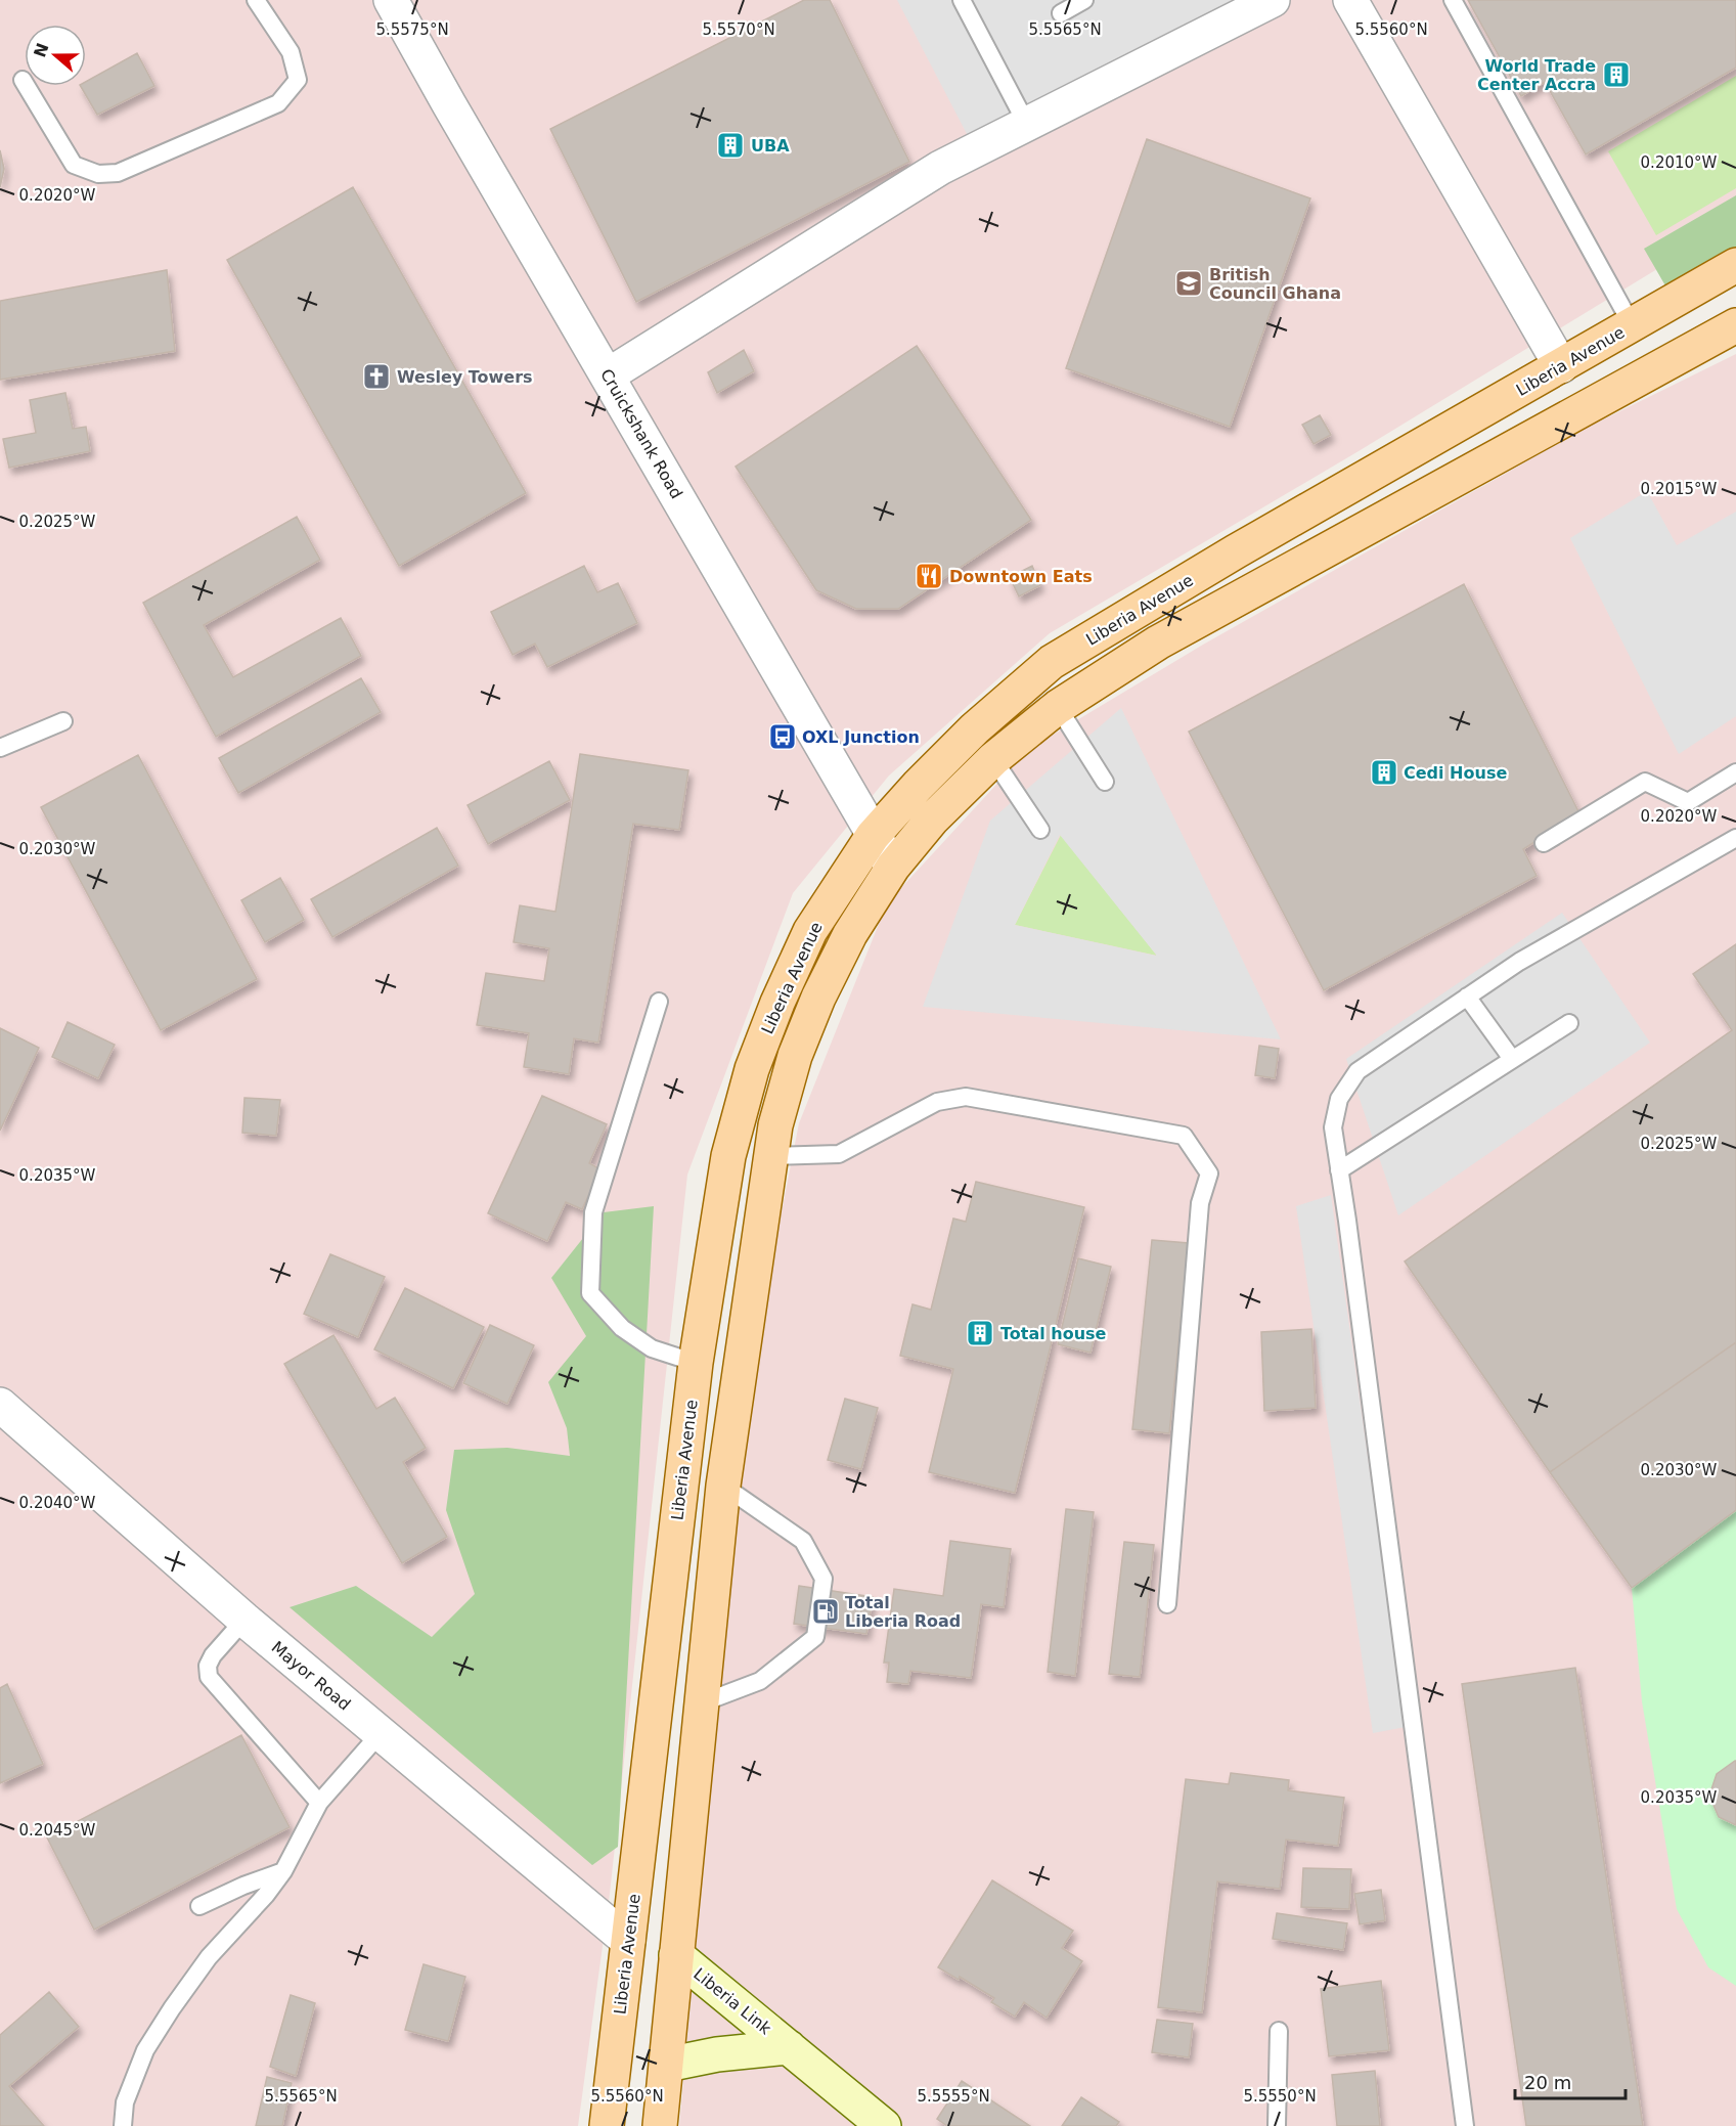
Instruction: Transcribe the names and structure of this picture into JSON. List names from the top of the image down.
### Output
{
  "streets": {
    "main road": ["Liberia Avenue"],
    "street": ["Cruickshank Road", "Mayor Road", "Liberia Link"]
  },
  "crossings": [
    ["Liberia Avenue", "Cruickshank Road"],
    ["Liberia Avenue", "Mayor Road"],
    ["Liberia Avenue", "Liberia Link"]
  ],
  "places": {
    "building": [
      "World Trade Center Accra",
      "UBA",
      "Cedi House",
      "Total house"
    ],
    "school or university": ["British Council Ghana"],
    "church": ["Wesley Towers"],
    "restaurant": ["Downtown Eats"],
    "bus stop": ["OXL Junction"],
    "fuel station": ["Total Liberia Road"]
  },
  "scale_bar": "20 m",
  "north": "left",
  "coordinates": [
    "5.5575°N",
    "5.5570°N",
    "5.5565°N",
    "5.5560°N",
    "0.2010°W",
    "0.2020°W",
    "0.2015°W",
    "0.2025°W",
    "0.2030°W",
    "0.2035°W",
    "0.2040°W",
    "0.2045°W",
    "5.5555°N",
    "5.5550°N"
  ]
}
